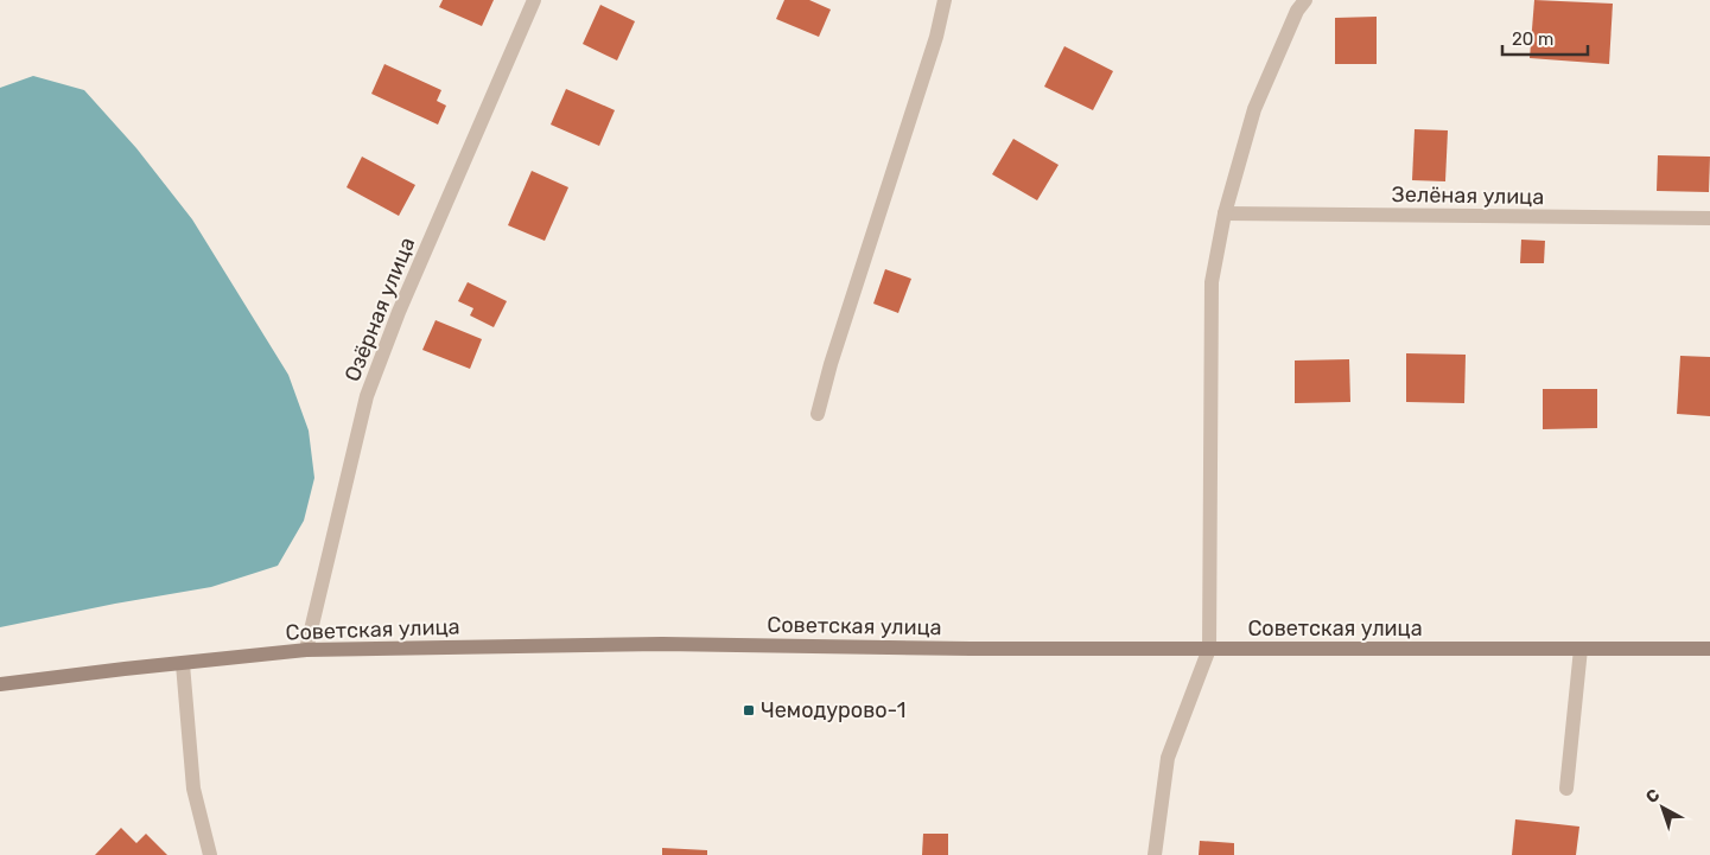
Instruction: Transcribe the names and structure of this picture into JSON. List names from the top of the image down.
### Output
{
  "streets": {
    "street": ["Зелёная улица", "Озёрная улица", "Советская улица"]
  },
  "crossings": [
    ["Озёрная улица", "Советская улица"]
  ],
  "places": {
    "transit": ["Чемодурово-1"]
  },
  "scale_bar": "20 m",
  "north": "top left"
}
